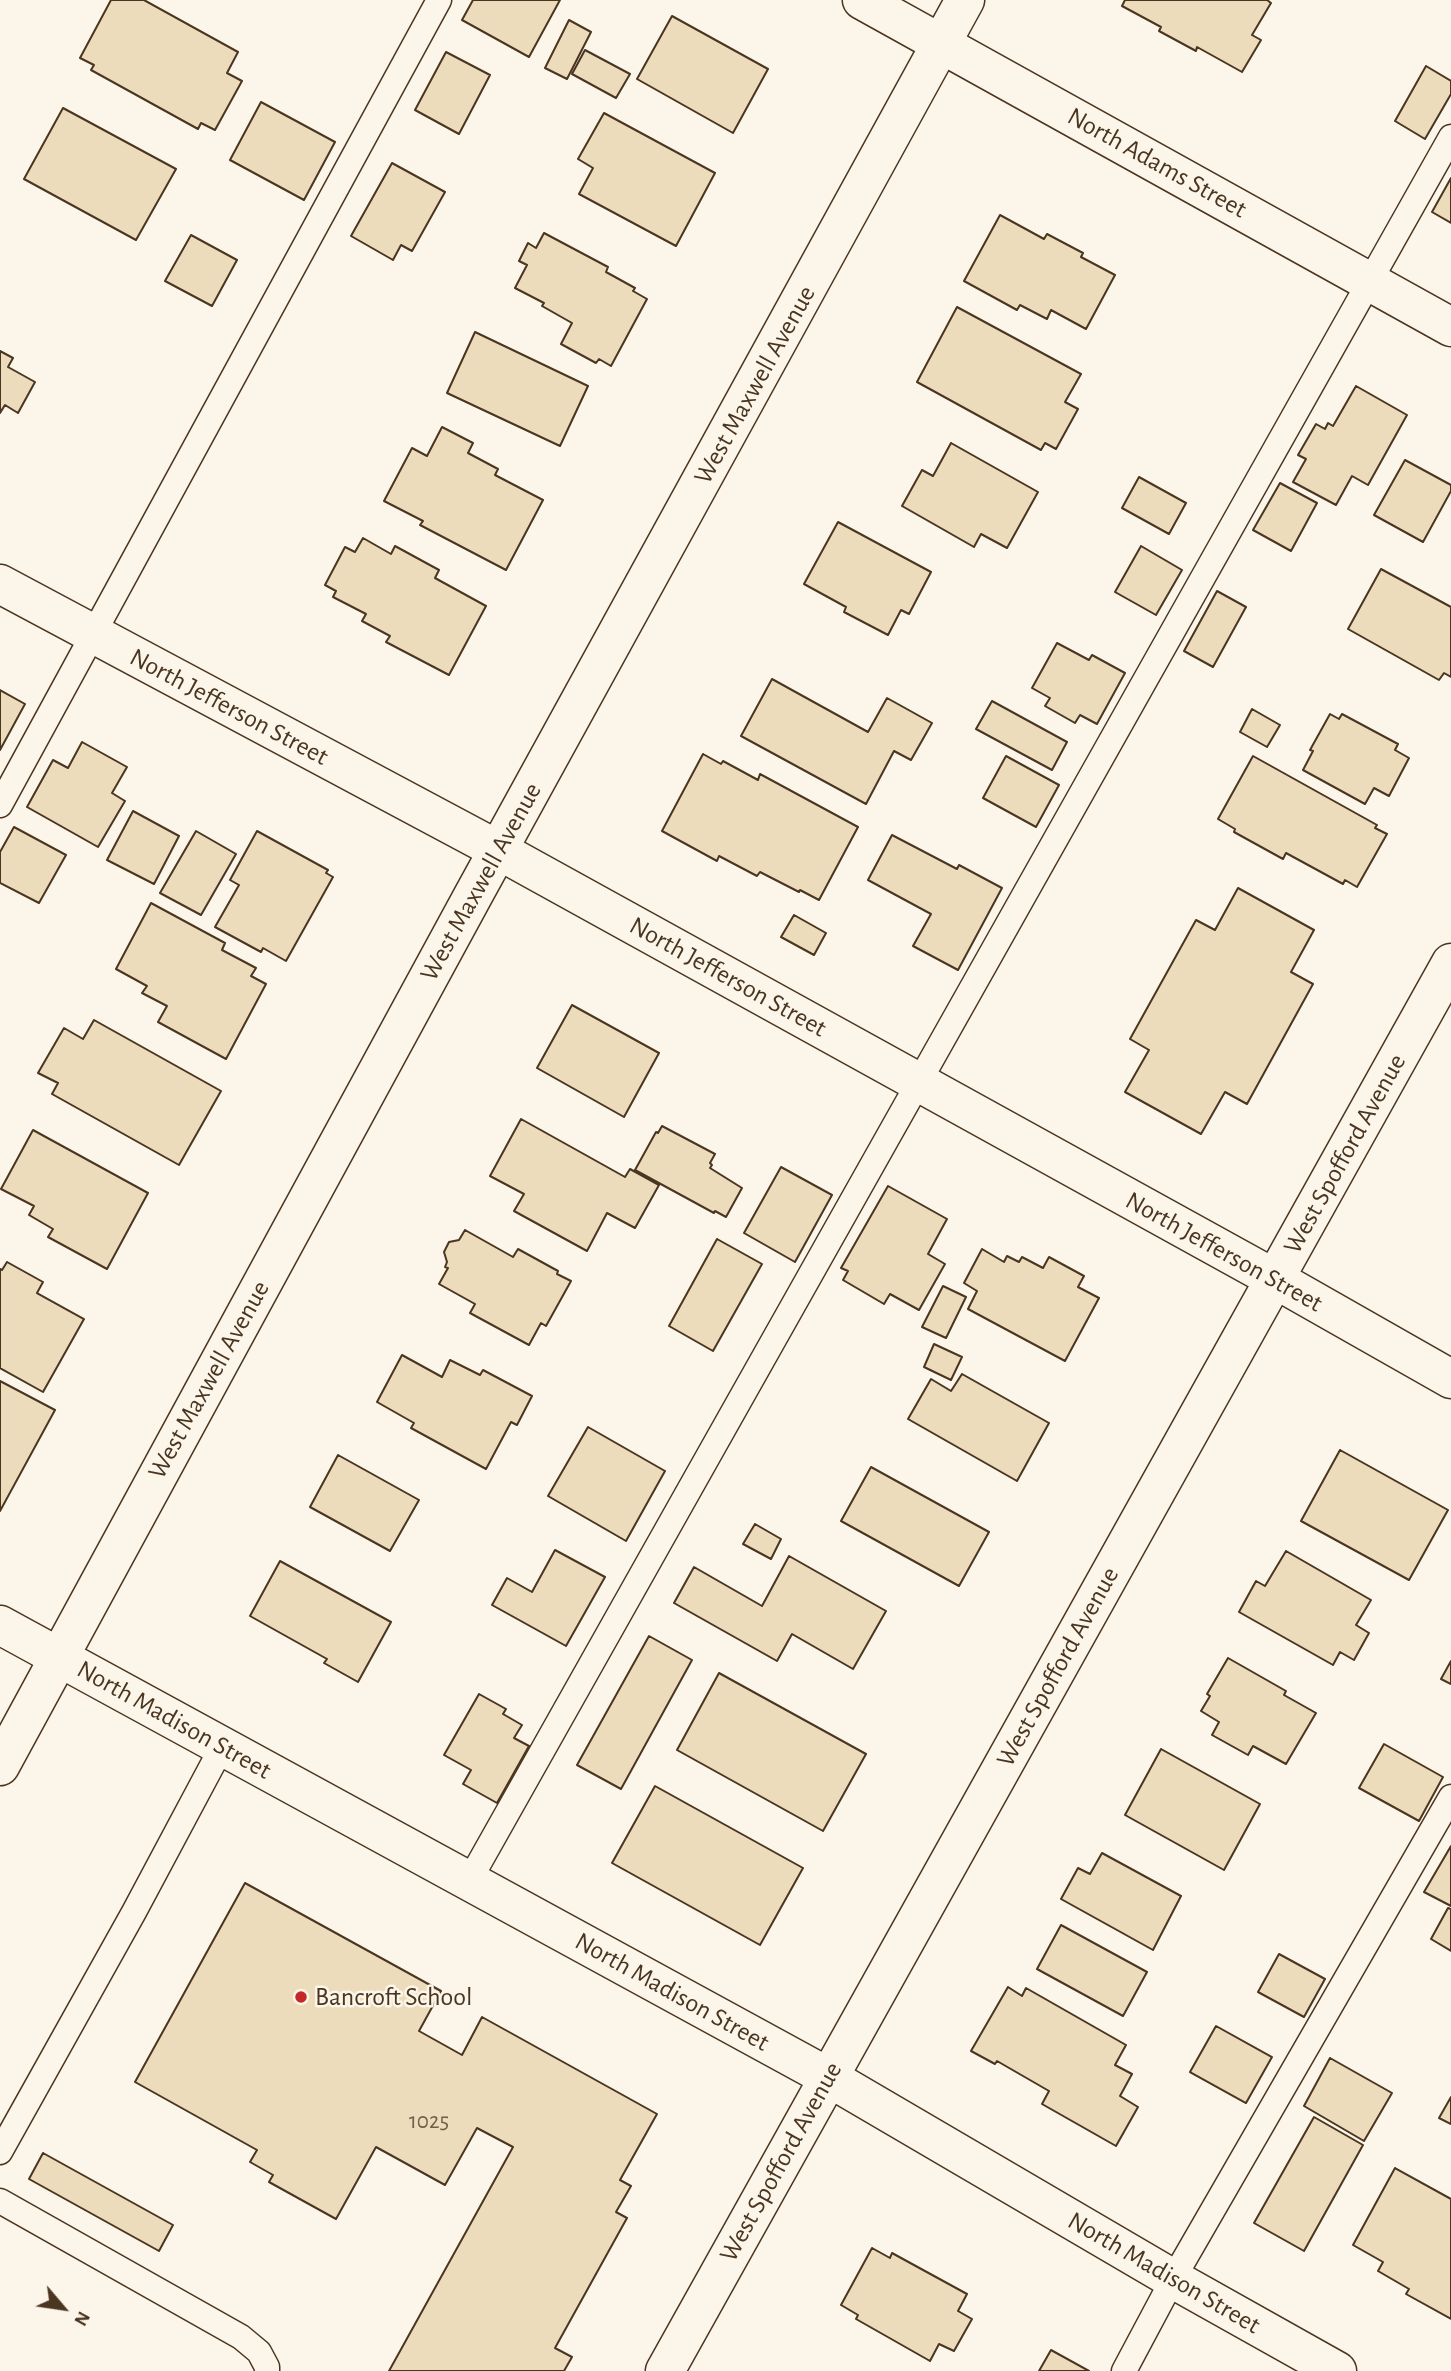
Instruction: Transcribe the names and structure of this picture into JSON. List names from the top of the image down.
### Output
{
  "streets": {
    "street": [
      "North Adams Street",
      "West Maxwell Avenue",
      "North Jefferson Street",
      "West Spofford Avenue",
      "North Madison Street"
    ]
  },
  "crossings": [
    ["North Adams Street", "West Maxwell Avenue"],
    ["West Maxwell Avenue", "North Jefferson Street"],
    ["West Maxwell Avenue", "North Madison Street"],
    ["North Jefferson Street", "West Spofford Avenue"],
    ["West Spofford Avenue", "North Madison Street"]
  ],
  "places": ["Bancroft School"],
  "house_numbers": ["1025"],
  "north": "bottom right"
}
